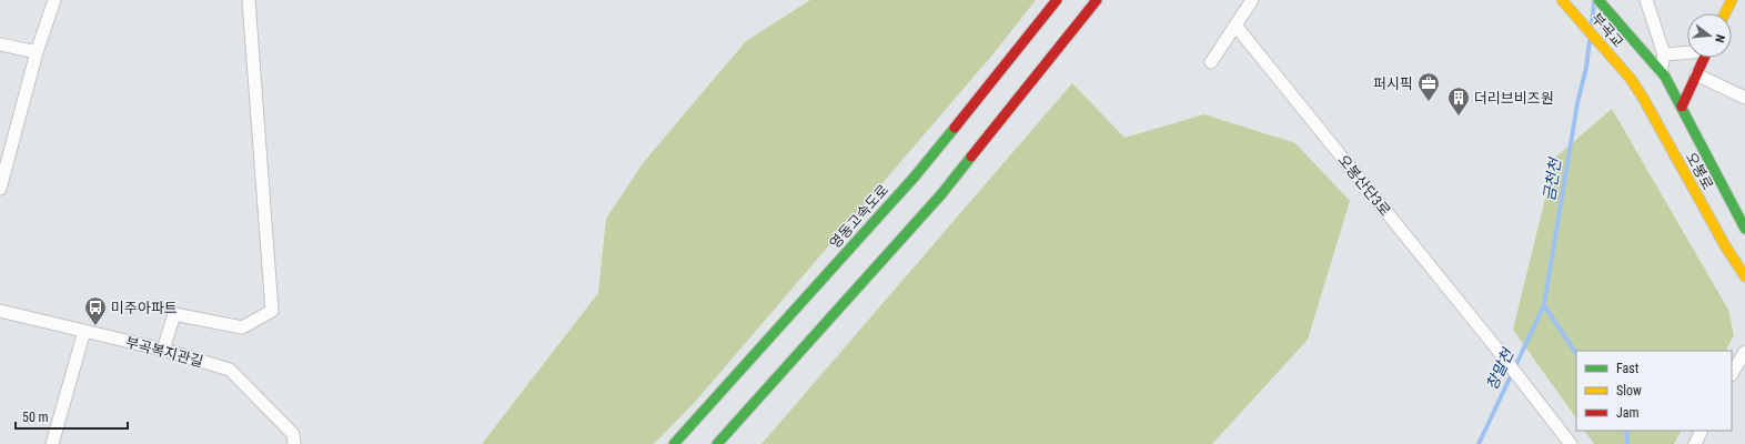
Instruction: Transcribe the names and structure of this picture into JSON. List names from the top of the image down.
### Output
{
  "streets": {
    "main road": ["부곡교", "오봉로", "영동고속도로"],
    "street": ["오봉산단3로", "부곡복지관길"]
  },
  "crossings": [
    ["부곡교", "오봉로"]
  ],
  "water": ["금천천", "창말천"],
  "places": {
    "office": ["퍼시픽"],
    "building": ["더리브비즈원"],
    "bus stop": ["미주아파트"]
  },
  "legend": ["Fast", "Slow", "Jam"],
  "scale_bar": "50 m",
  "north": "right"
}
